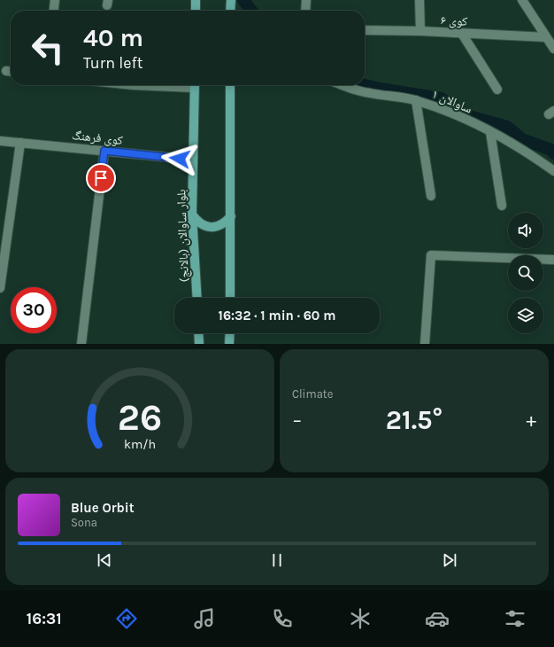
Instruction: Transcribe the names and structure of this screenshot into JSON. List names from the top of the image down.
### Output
{
  "streets": {
    "main road": ["بلوار ساوالان (بالانج)"],
    "street": ["کوی ۶", "ساوالان ۱", "کوی فرهنگ"]
  },
  "crossings": [
    ["کوی فرهنگ", "بلوار ساوالان (بالانج)"]
  ],
  "page": {
    "turn": ["40 m", "Turn left"],
    "limit": "30",
    "trip": "16:32 · 1 min · 60 m",
    "tile": "Climate",
    "heat": ["−", "21.5°", "+"],
    "song": ["Blue Orbit", "Sona"],
    "tabs": "16:31",
    "gauge": ["26", "km/h"]
  }
}
